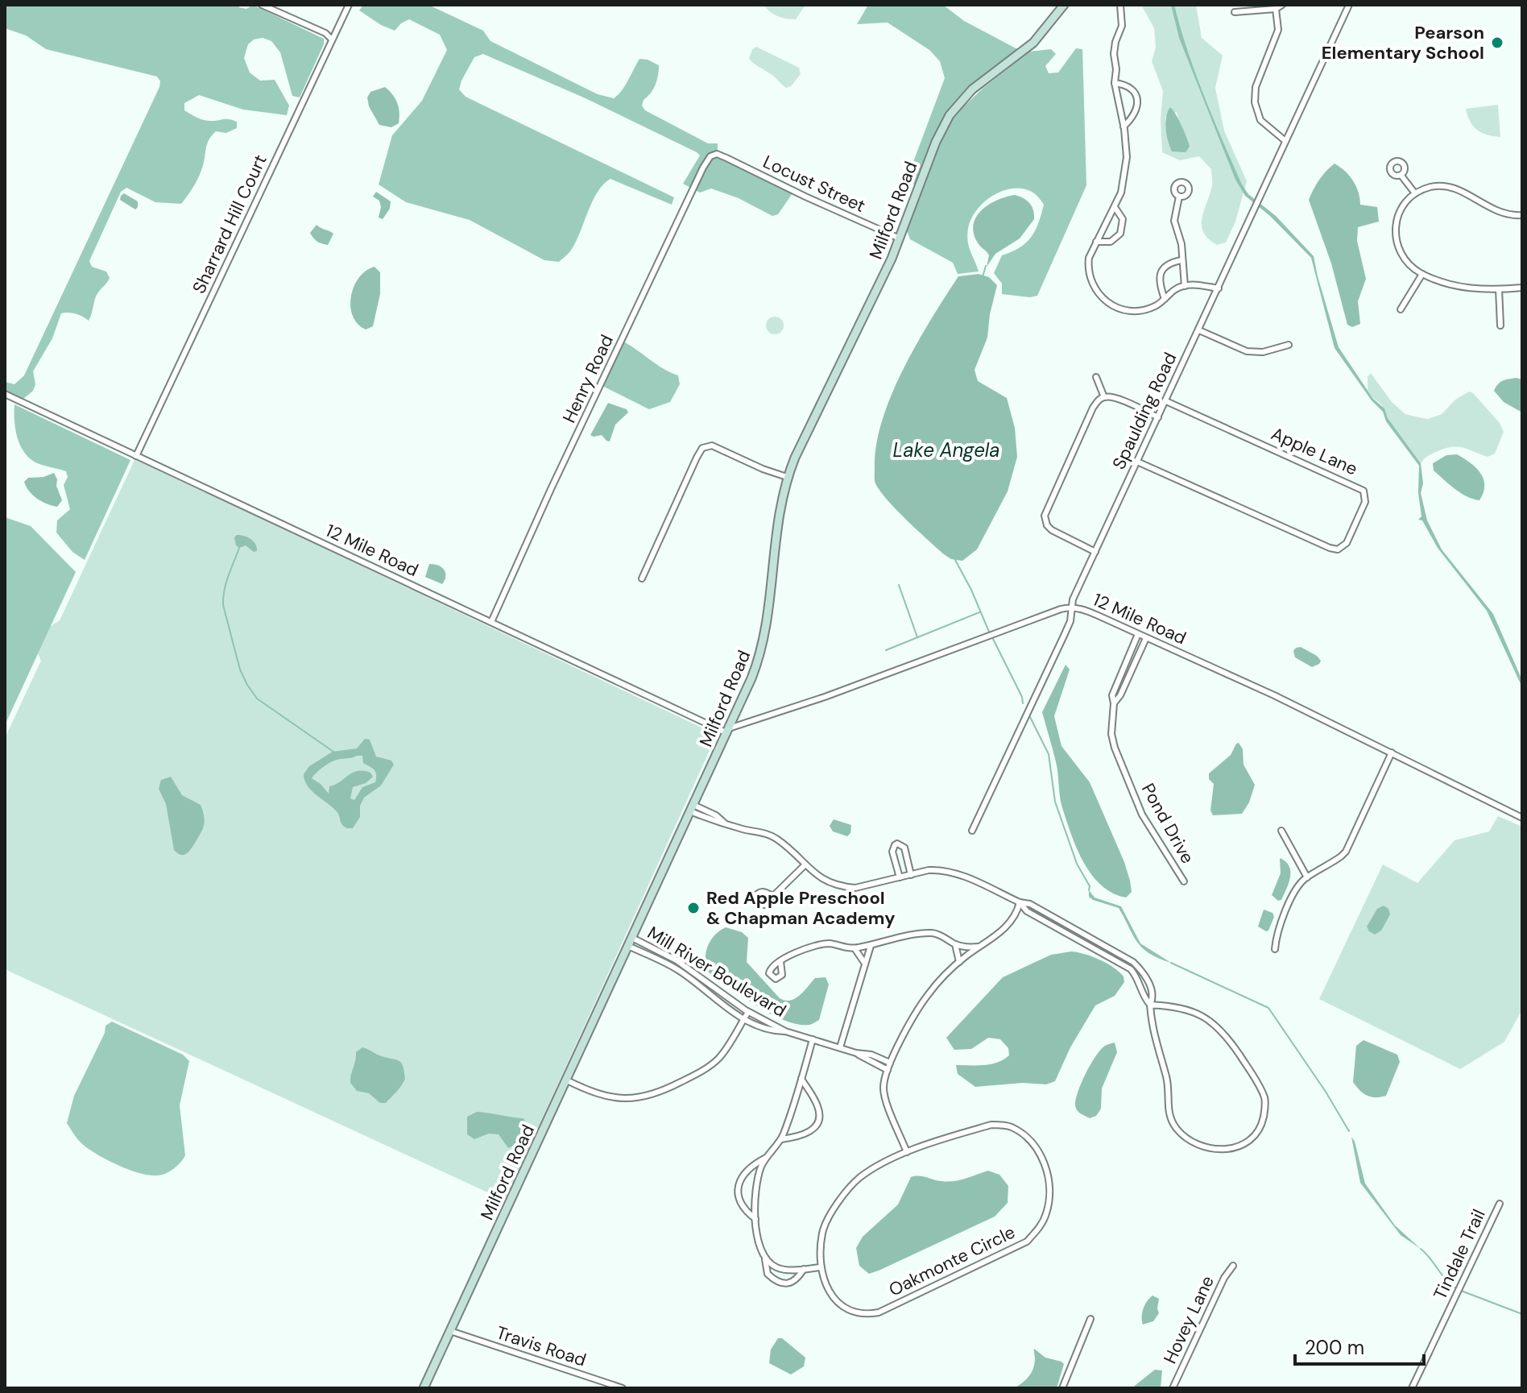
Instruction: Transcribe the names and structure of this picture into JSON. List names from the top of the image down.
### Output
{
  "streets": {
    "street": [
      "Locust Street",
      "Milford Road",
      "Sharrard Hill Court",
      "Henry Road",
      "Spaulding Road",
      "Apple Lane",
      "12 Mile Road",
      "Pond Drive",
      "Mill River Boulevard",
      "Tindale Trail",
      "Oakmonte Circle",
      "Hovey Lane",
      "Travis Road"
    ]
  },
  "crossings": [
    ["Locust Street", "Milford Road"],
    ["Locust Street", "Henry Road"],
    ["Milford Road", "12 Mile Road"],
    ["Milford Road", "Mill River Boulevard"],
    ["Milford Road", "Travis Road"],
    ["Sharrard Hill Court", "12 Mile Road"],
    ["Henry Road", "12 Mile Road"],
    ["Spaulding Road", "Apple Lane"],
    ["Spaulding Road", "12 Mile Road"],
    ["12 Mile Road", "Pond Drive"]
  ],
  "water": ["Lake Angela"],
  "places": ["Pearson Elementary School", "Red Apple Preschool & Chapman Academy"],
  "scale_bar": "200 m"
}
